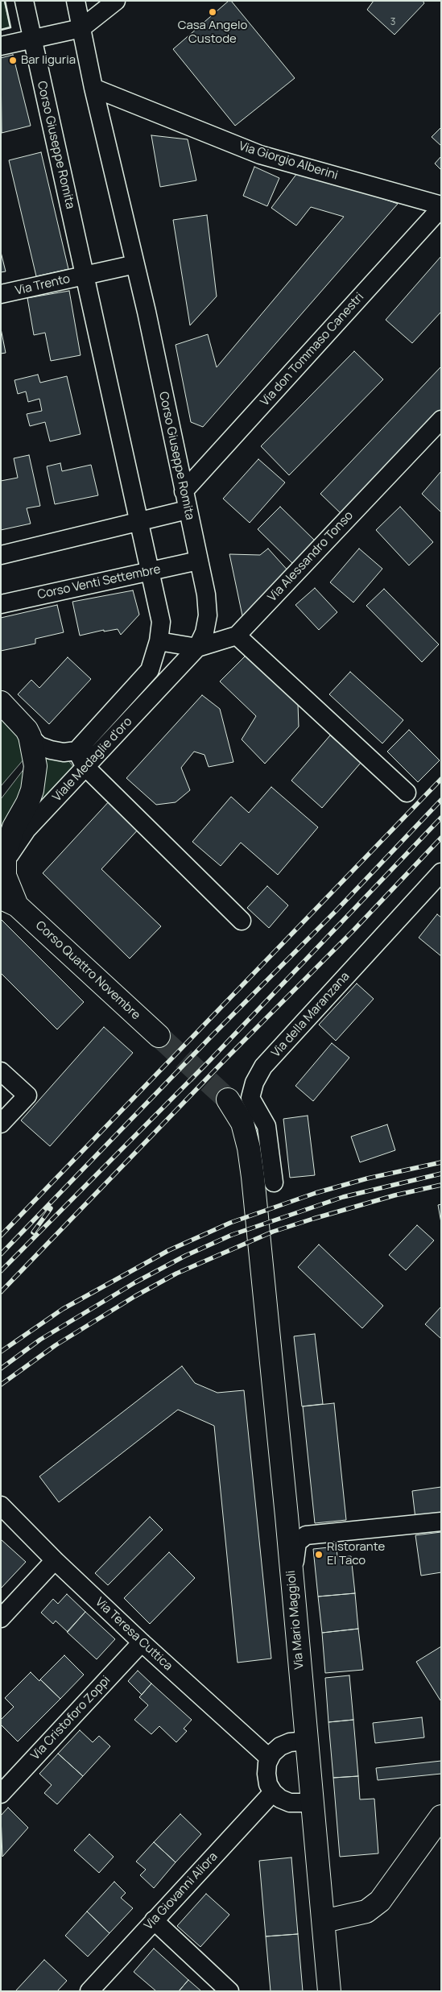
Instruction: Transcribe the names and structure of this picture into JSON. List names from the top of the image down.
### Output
{
  "streets": {
    "street": [
      "Corso Giuseppe Romita",
      "Via Giorgio Alberini",
      "Via Trento",
      "Via don Tommaso Canestri",
      "Via Alessandro Tonso",
      "Corso Venti Settembre",
      "Viale Medaglie d'oro",
      "Corso Quattro Novembre",
      "Via della Maranzana",
      "Via Mario Maggioli",
      "Via Teresa Cuttica",
      "Via Cristoforo Zoppi",
      "Via Giovanni Aliora"
    ]
  },
  "crossings": [
    ["Corso Giuseppe Romita", "Via Giorgio Alberini"],
    ["Corso Giuseppe Romita", "Via Trento"],
    ["Corso Giuseppe Romita", "Via don Tommaso Canestri"],
    ["Corso Giuseppe Romita", "Via Alessandro Tonso"],
    ["Corso Giuseppe Romita", "Corso Venti Settembre"],
    ["Corso Giuseppe Romita", "Viale Medaglie d'oro"],
    ["Via Giorgio Alberini", "Via don Tommaso Canestri"],
    ["Via Alessandro Tonso", "Viale Medaglie d'oro"],
    ["Viale Medaglie d'oro", "Corso Quattro Novembre"],
    ["Via Teresa Cuttica", "Via Cristoforo Zoppi"]
  ],
  "places": ["Casa Angelo Custode", "Bar liguria", "Ristorante El Taco"],
  "house_numbers": ["3"]
}
